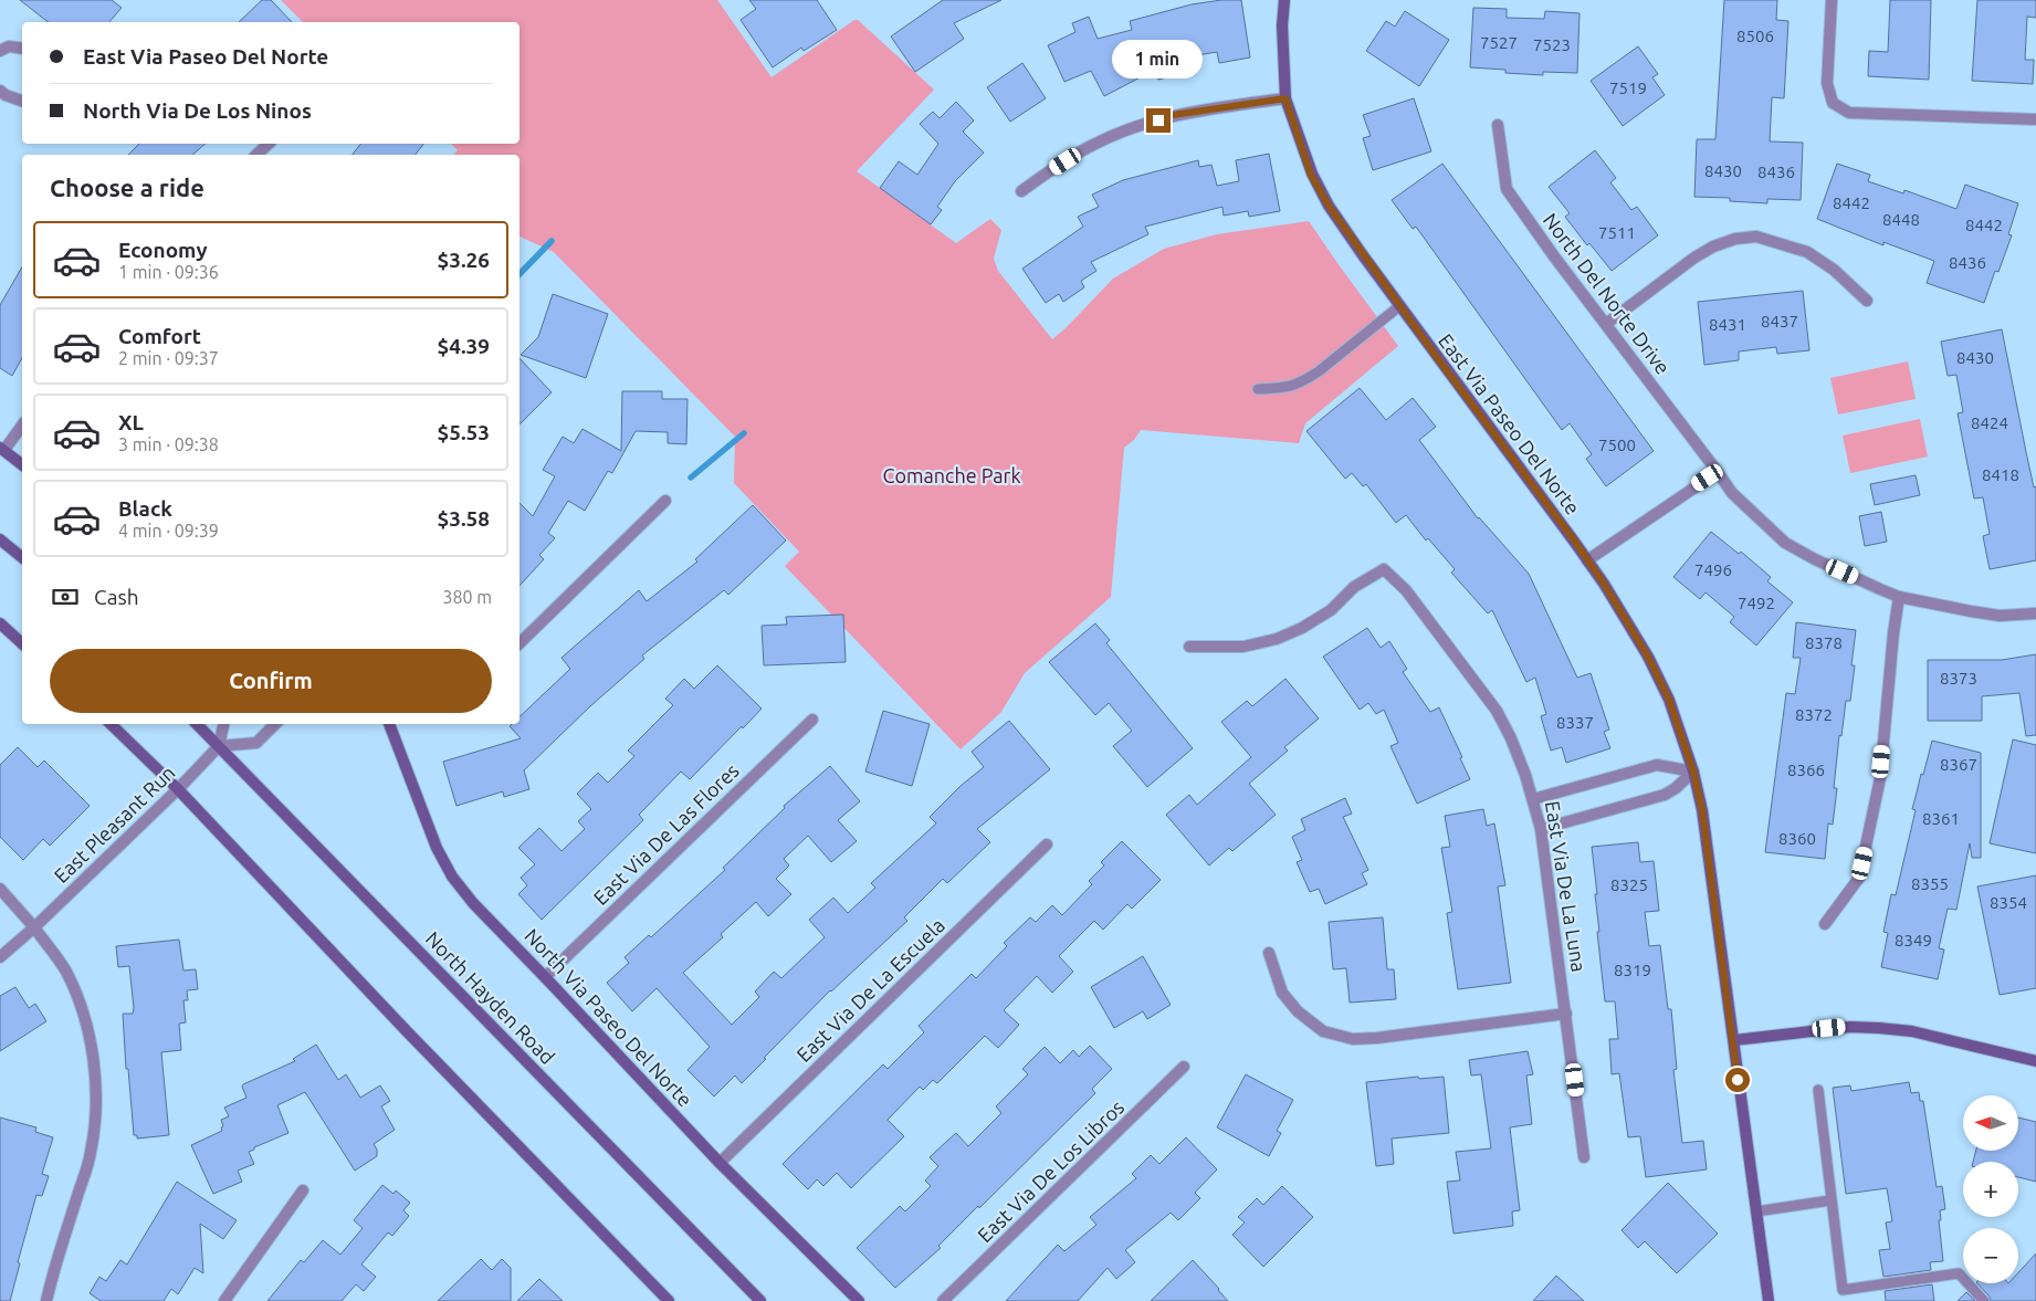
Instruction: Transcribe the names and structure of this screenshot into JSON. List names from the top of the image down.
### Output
{
  "streets": {
    "street": [
      "North Del Norte Drive",
      "East Via Paseo Del Norte",
      "East Pleasant Run",
      "East Via De Las Flores",
      "East Via De La Luna",
      "East Via De La Escuela",
      "North Hayden Road",
      "North Via Paseo Del Norte",
      "East Via De Los Libros"
    ]
  },
  "crossings": [
    ["East Pleasant Run", "North Hayden Road"],
    ["East Via De Las Flores", "North Via Paseo Del Norte"],
    ["East Via De La Escuela", "North Via Paseo Del Norte"]
  ],
  "parks": ["Comanche Park"],
  "house_numbers": [
    "8506",
    "7527",
    "7523",
    "7519",
    "8430",
    "8436",
    "8442",
    "8448",
    "8442",
    "7511",
    "8436",
    "8437",
    "8431",
    "8430",
    "8424",
    "7500",
    "8418",
    "7496",
    "7492",
    "8378",
    "8373",
    "8372",
    "8337",
    "8367",
    "8366",
    "8361",
    "8360",
    "8355",
    "8325",
    "8354",
    "8349",
    "8319"
  ],
  "north": "left",
  "page": {
    "banner": ["East Via Paseo Del Norte", "North Via De Los Ninos"],
    "bubble": "1 min",
    "heading": "Choose a ride",
    "list": [
      {
        "name": "Economy",
        "note": "1 min · 09:36",
        "value": "$3.26"
      },
      {
        "name": "Comfort",
        "note": "2 min · 09:37",
        "value": "$4.39"
      },
      {
        "name": "XL",
        "note": "3 min · 09:38",
        "value": "$5.53"
      },
      {
        "name": "Black",
        "note": "4 min · 09:39",
        "value": "$3.58"
      }
    ],
    "pay": ["Cash", "380 m"],
    "buttons": "Confirm",
    "map_buttons": ["+", "−"]
  }
}
